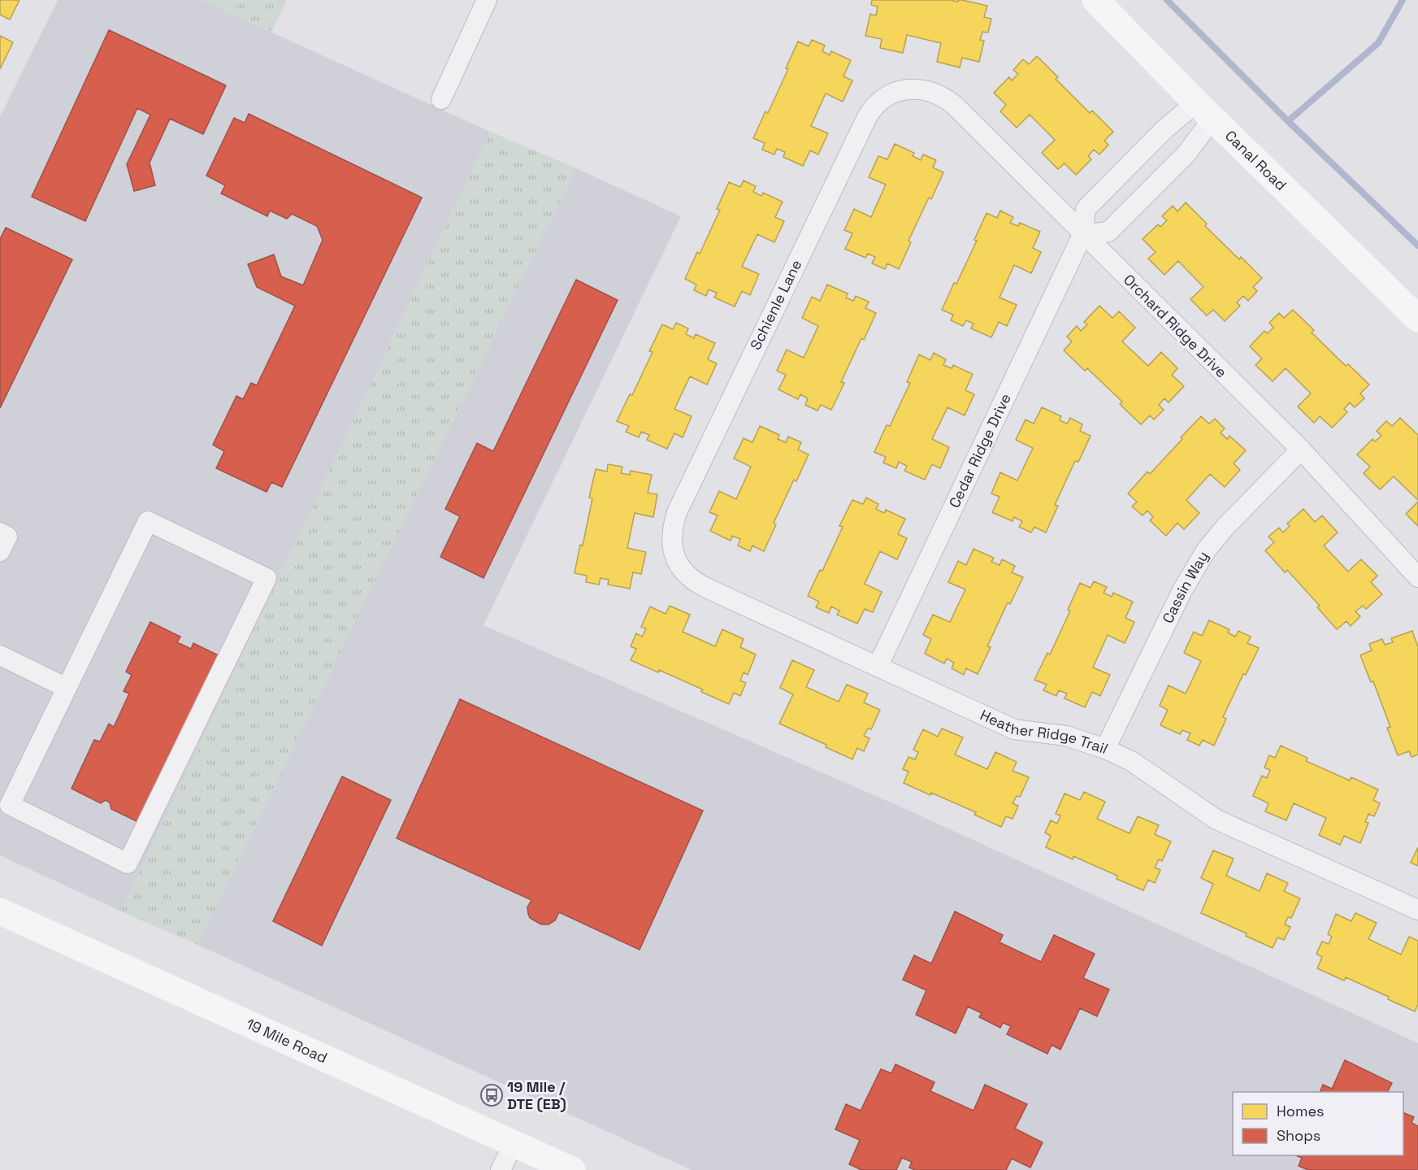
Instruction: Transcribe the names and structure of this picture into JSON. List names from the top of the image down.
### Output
{
  "streets": {
    "street": [
      "Canal Road",
      "Schienle Lane",
      "Orchard Ridge Drive",
      "Cedar Ridge Drive",
      "Cassin Way",
      "Heather Ridge Trail",
      "19 Mile Road"
    ]
  },
  "crossings": [
    ["Canal Road", "Cedar Ridge Drive"],
    ["Schienle Lane", "Orchard Ridge Drive"],
    ["Schienle Lane", "Heather Ridge Trail"],
    ["Orchard Ridge Drive", "Cedar Ridge Drive"],
    ["Orchard Ridge Drive", "Cassin Way"],
    ["Cedar Ridge Drive", "Heather Ridge Trail"],
    ["Cassin Way", "Heather Ridge Trail"]
  ],
  "places": {
    "bus stop": ["19 Mile / DTE (EB)"]
  },
  "legend": ["Homes", "Shops"]
}
